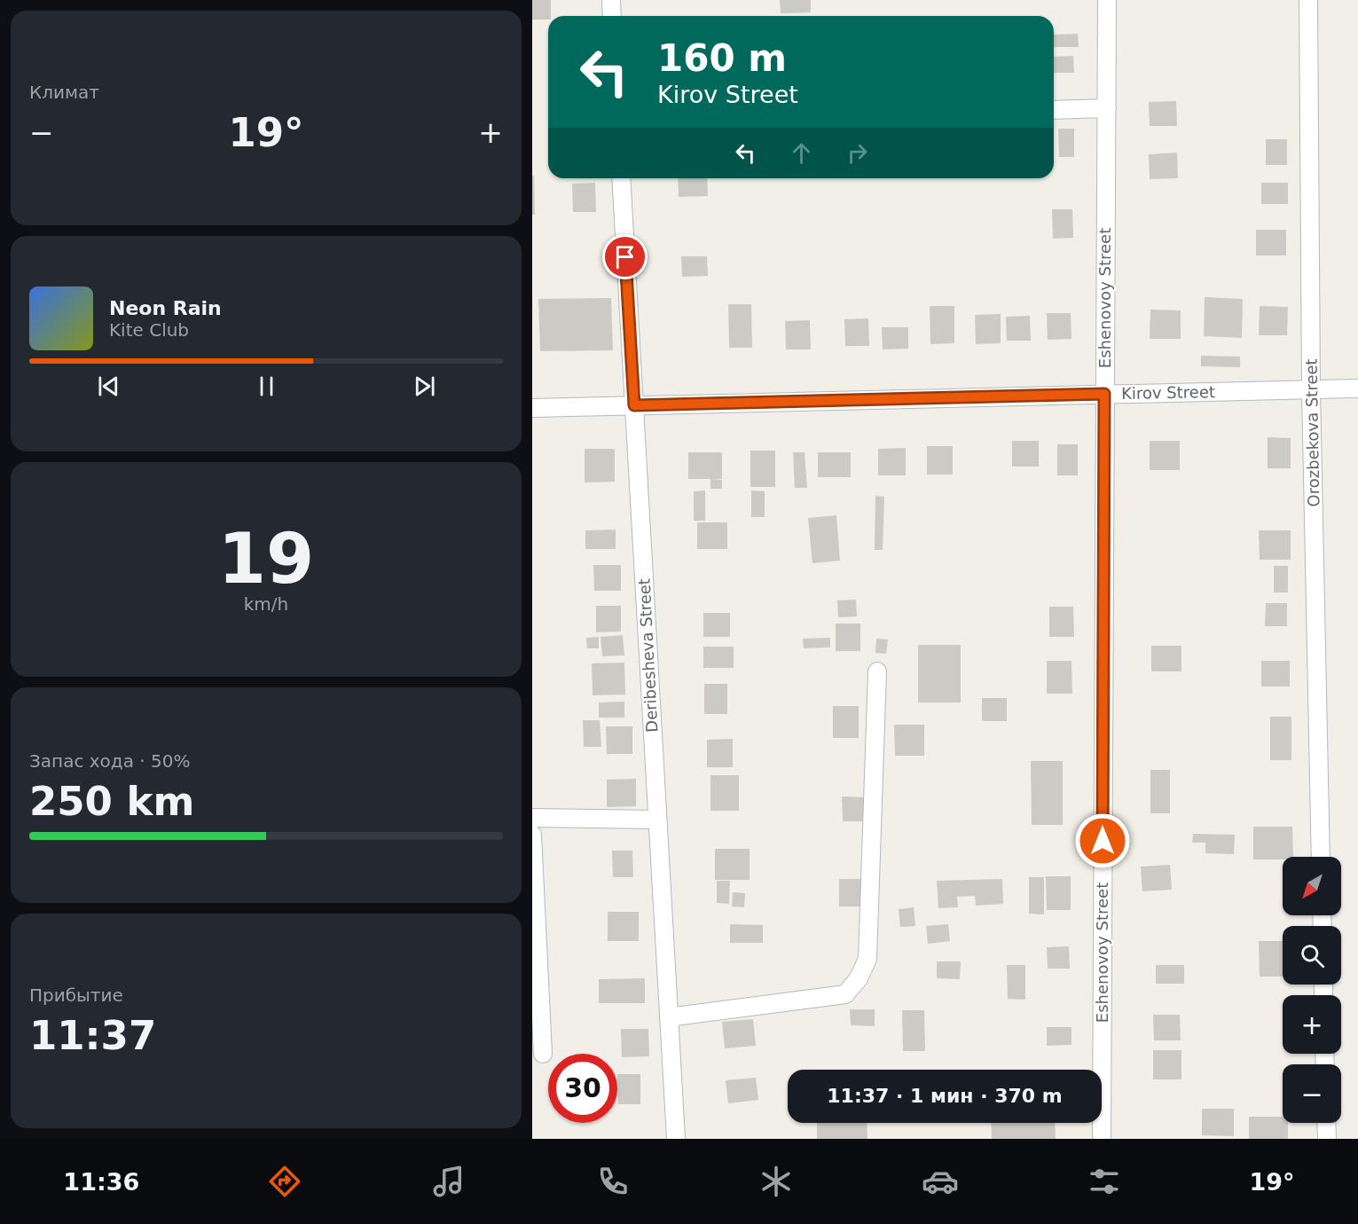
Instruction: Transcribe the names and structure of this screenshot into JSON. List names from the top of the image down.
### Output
{
  "streets": {
    "street": [
      "Eshenovoy Street",
      "Kirov Street",
      "Orozbekova Street",
      "Deribesheva Street"
    ]
  },
  "crossings": [
    ["Eshenovoy Street", "Kirov Street"],
    ["Kirov Street", "Orozbekova Street"],
    ["Kirov Street", "Deribesheva Street"]
  ],
  "north": "bottom left",
  "page": {
    "tile": [
      "Климат",
      ["19", "km/h"],
      ["Запас хода · 50%", "250 km"],
      ["Прибытие", "11:37"]
    ],
    "turn": ["160 m", "Kirov Street"],
    "heat": ["−", "19°", "+"],
    "song": ["Neon Rain", "Kite Club"],
    "map_buttons": ["+", "−"],
    "limit": "30",
    "trip": "11:37 · 1 мин · 370 m",
    "tabs": ["11:36", "19°"]
  }
}
